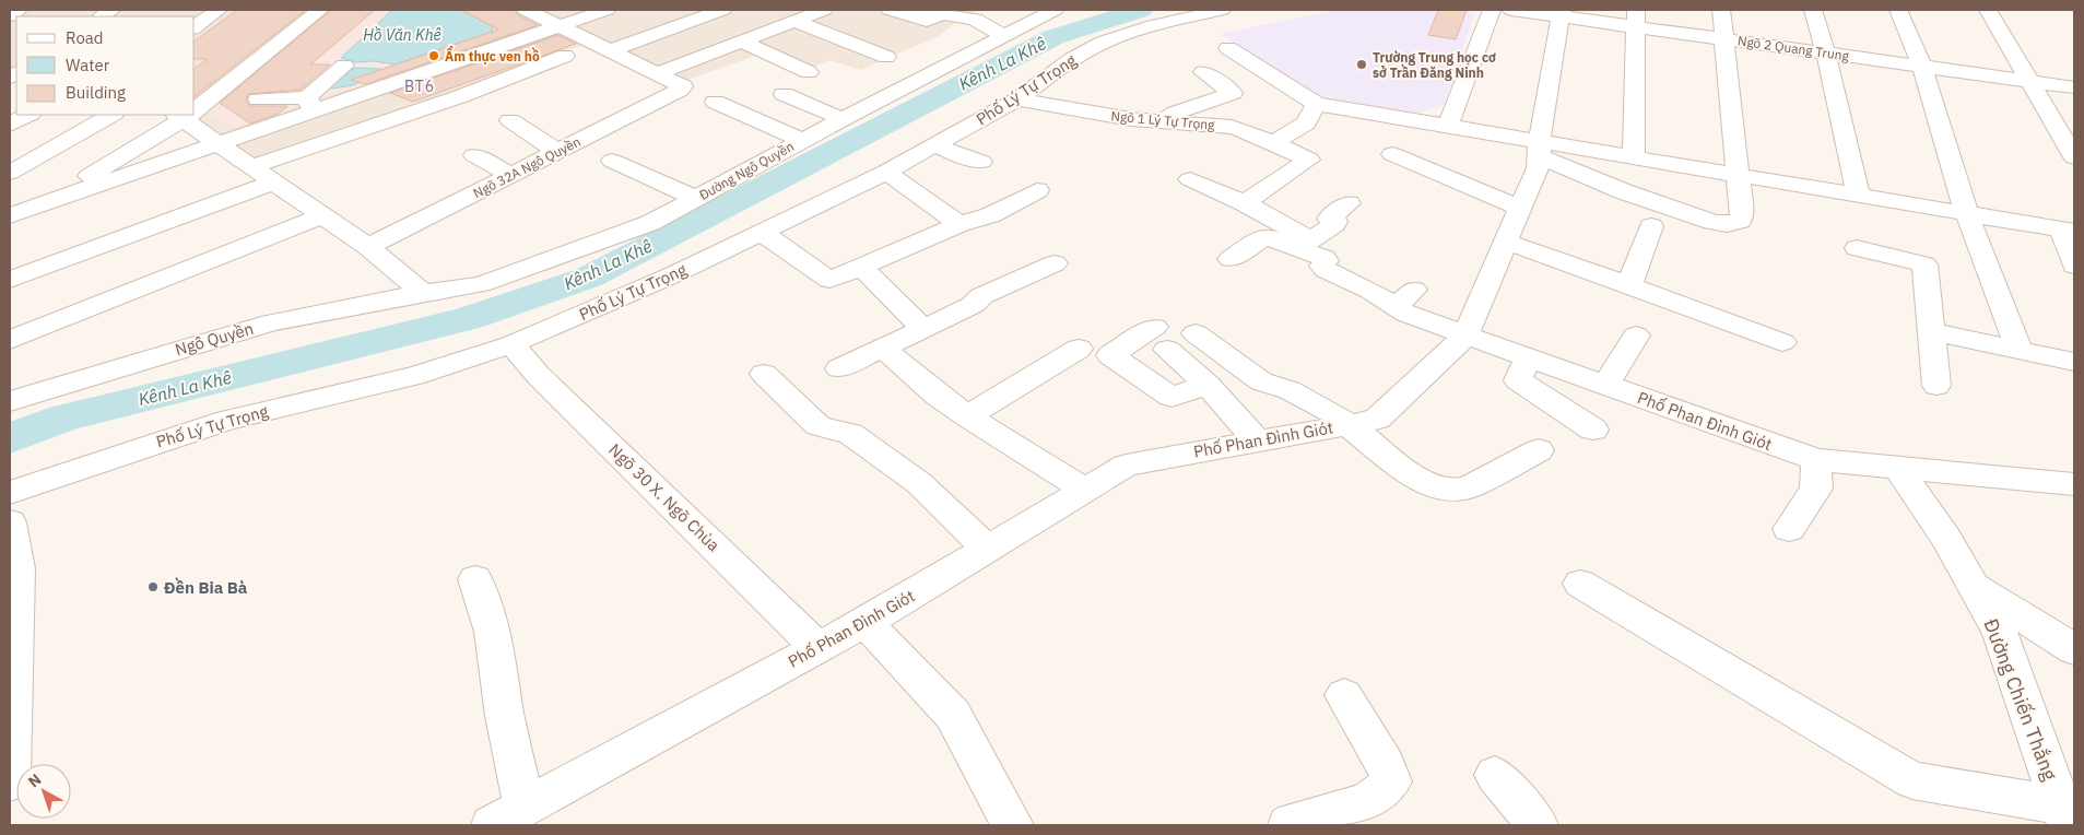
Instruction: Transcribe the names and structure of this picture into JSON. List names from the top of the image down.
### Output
{
  "streets": {
    "street": [
      "Ngõ 2 Quang Trung",
      "Phố Lý Tự Trọng",
      "Ngõ 1 Lý Tự Trọng",
      "Ngõ 32A Ngô Quyền",
      "Đường Ngô Quyền",
      "Ngô Quyền",
      "Phố Phan Đình Giót",
      "Ngõ 30 X. Ngõ Chùa",
      "Đường Chiến Thắng"
    ]
  },
  "crossings": [
    ["Phố Lý Tự Trọng", "Ngõ 1 Lý Tự Trọng"],
    ["Phố Lý Tự Trọng", "Ngõ 30 X. Ngõ Chùa"],
    ["Đường Ngô Quyền", "Ngô Quyền"],
    ["Phố Phan Đình Giót", "Ngõ 30 X. Ngõ Chùa"],
    ["Phố Phan Đình Giót", "Đường Chiến Thắng"]
  ],
  "districts": ["BT6"],
  "water": ["Hồ Văn Khê", "Kênh La Khê"],
  "places": ["Ẩm thực ven hồ", "Trường Trung học cơ sở Trần Đăng Ninh", "Đền Bia Bà"],
  "legend": ["Road", "Water", "Building"],
  "north": "top left"
}
